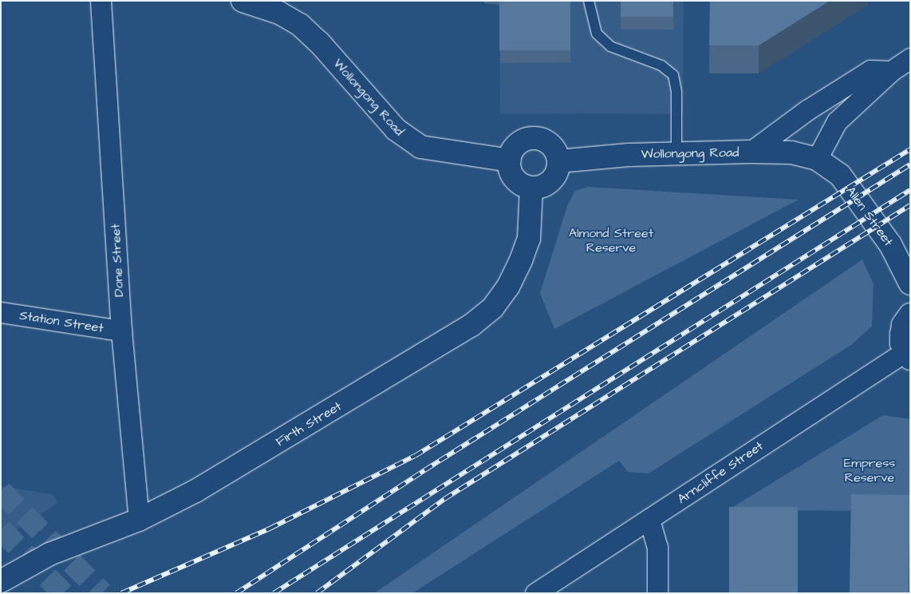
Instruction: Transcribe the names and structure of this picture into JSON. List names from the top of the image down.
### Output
{
  "streets": {
    "street": [
      "Wollongong Road",
      "Allen Street",
      "Done Street",
      "Station Street",
      "Firth Street",
      "Arncliffe Street"
    ]
  },
  "crossings": [
    ["Wollongong Road", "Allen Street"],
    ["Wollongong Road", "Firth Street"],
    ["Done Street", "Station Street"],
    ["Done Street", "Firth Street"]
  ],
  "parks": ["Almond Street Reserve", "Empress Reserve"]
}
